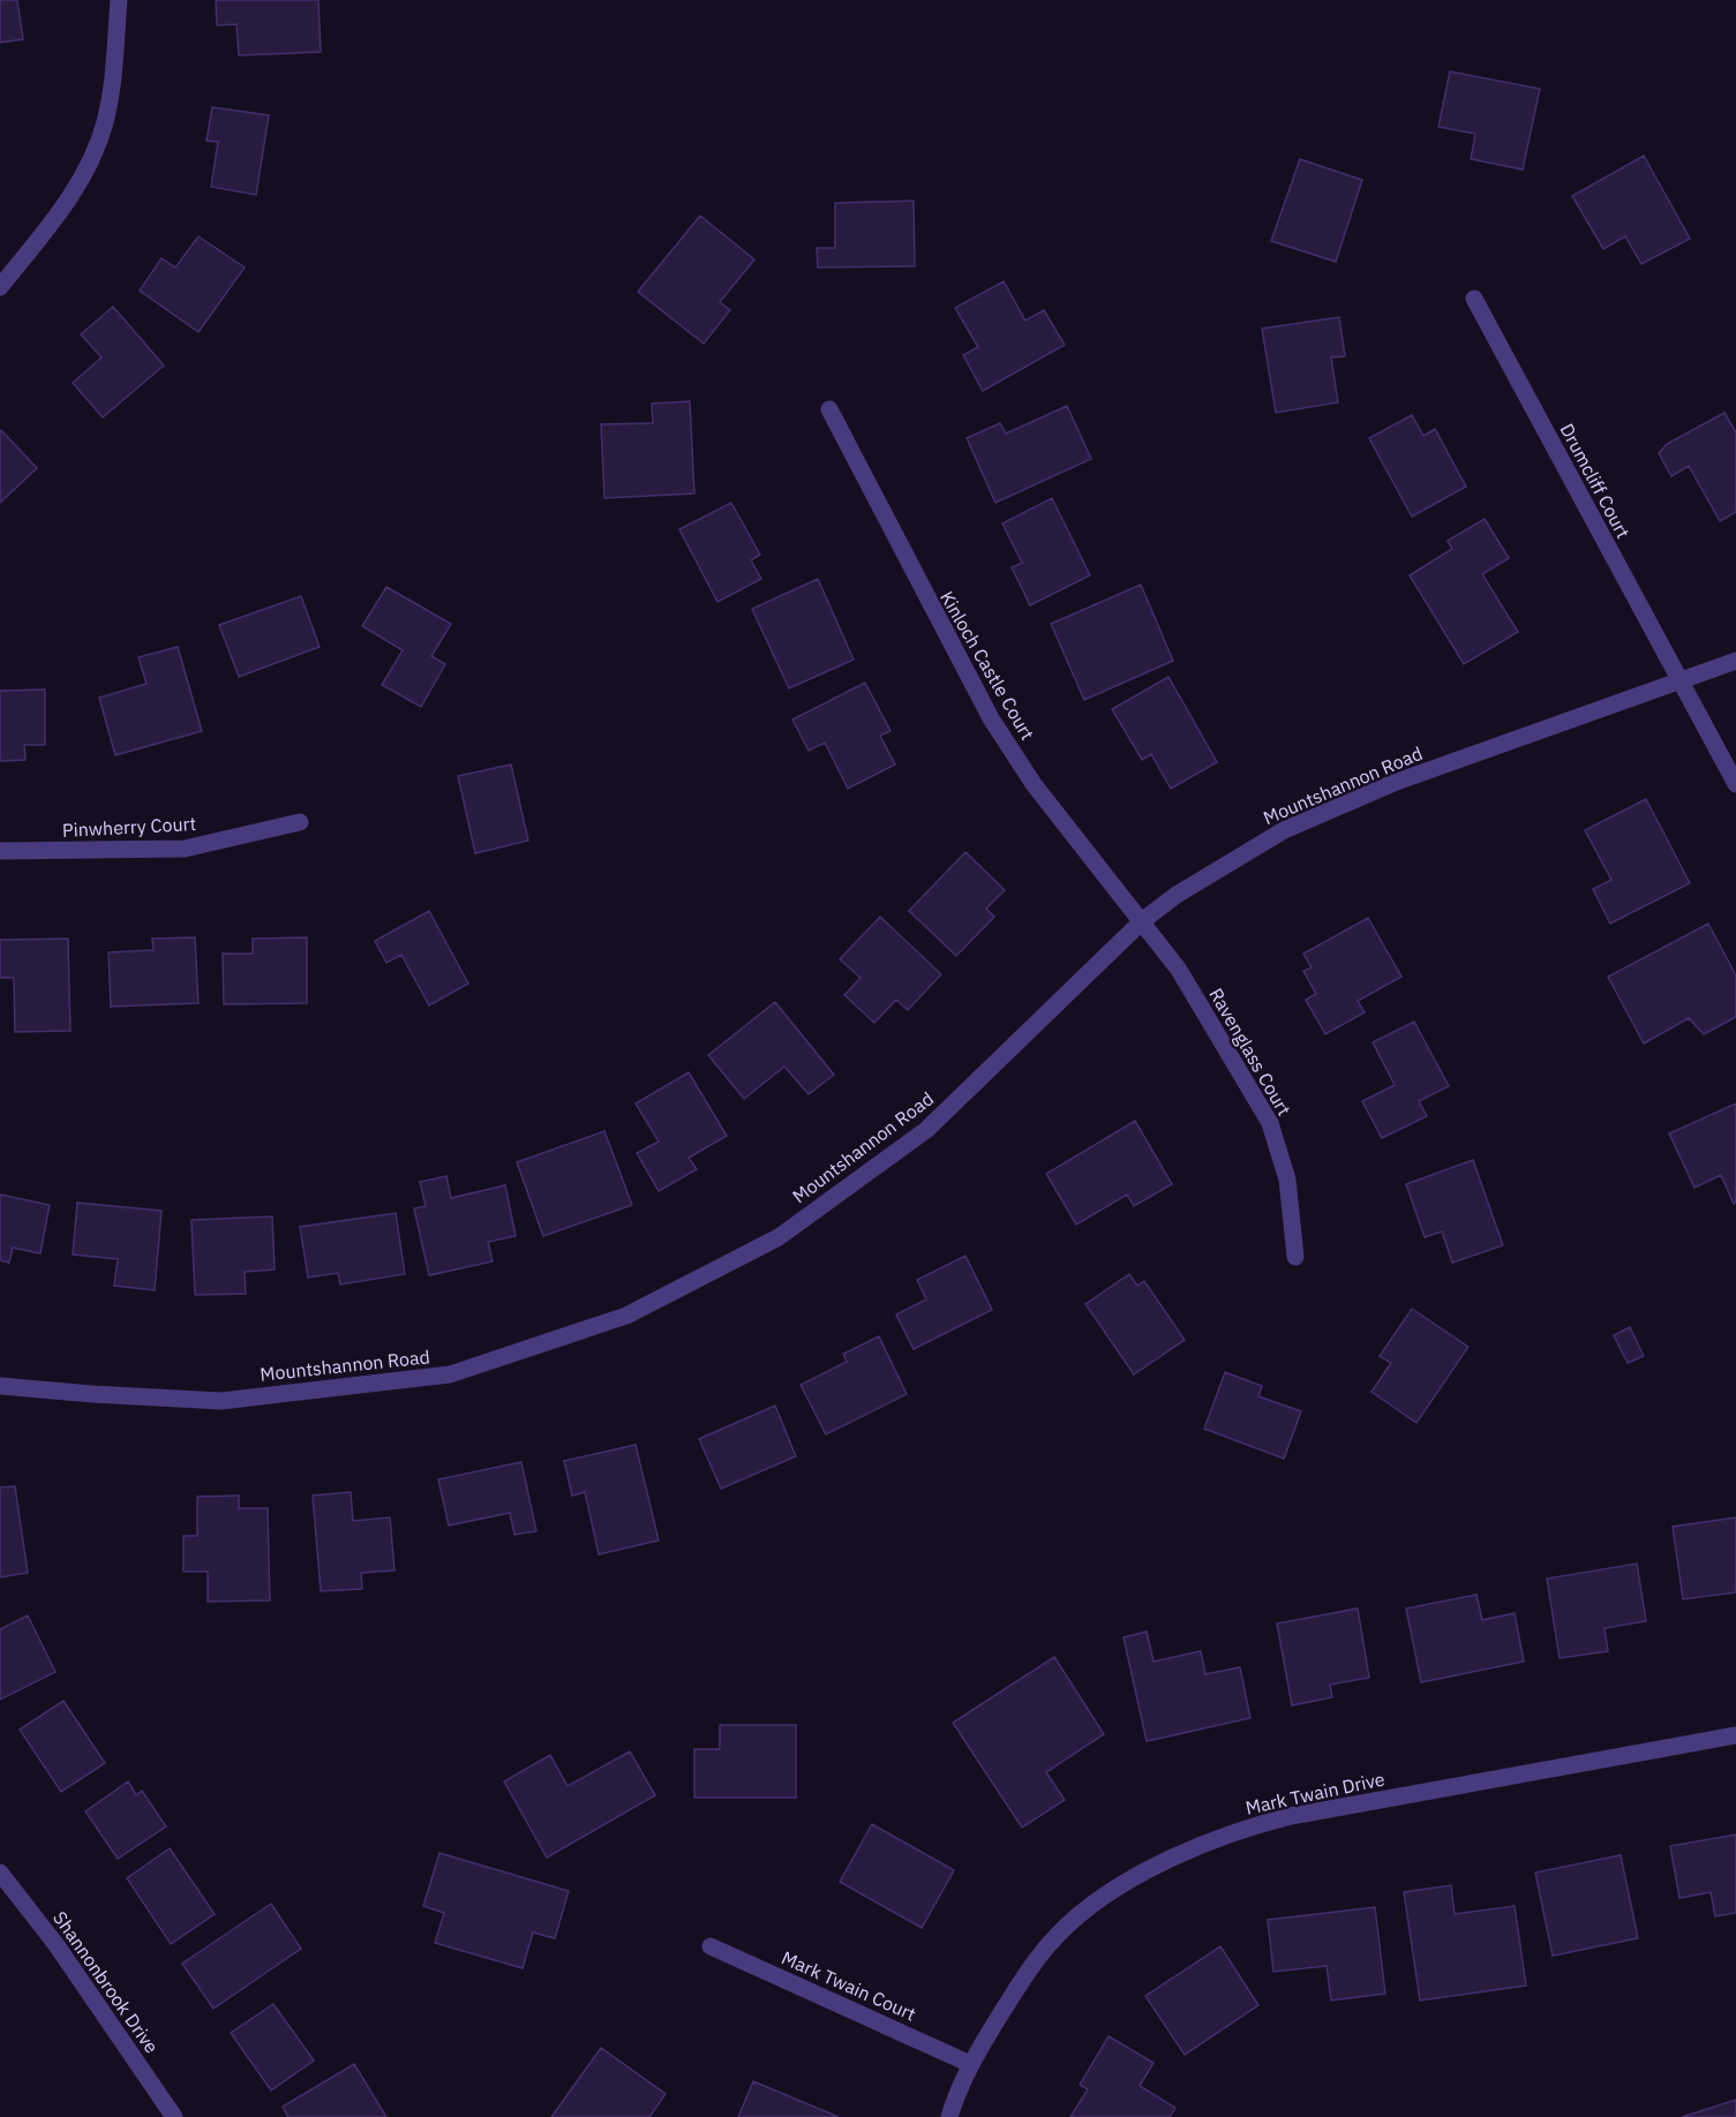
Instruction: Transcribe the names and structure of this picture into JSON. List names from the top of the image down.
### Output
{
  "streets": {
    "street": [
      "Drumcliff Court",
      "Kinloch Castle Court",
      "Mountshannon Road",
      "Pinwherry Court",
      "Ravenglass Court",
      "Mark Twain Drive",
      "Shannonbrook Drive",
      "Mark Twain Court"
    ]
  },
  "crossings": [
    ["Drumcliff Court", "Mountshannon Road"],
    ["Kinloch Castle Court", "Mountshannon Road"],
    ["Kinloch Castle Court", "Ravenglass Court"],
    ["Mountshannon Road", "Ravenglass Court"],
    ["Mark Twain Drive", "Mark Twain Court"]
  ]
}
